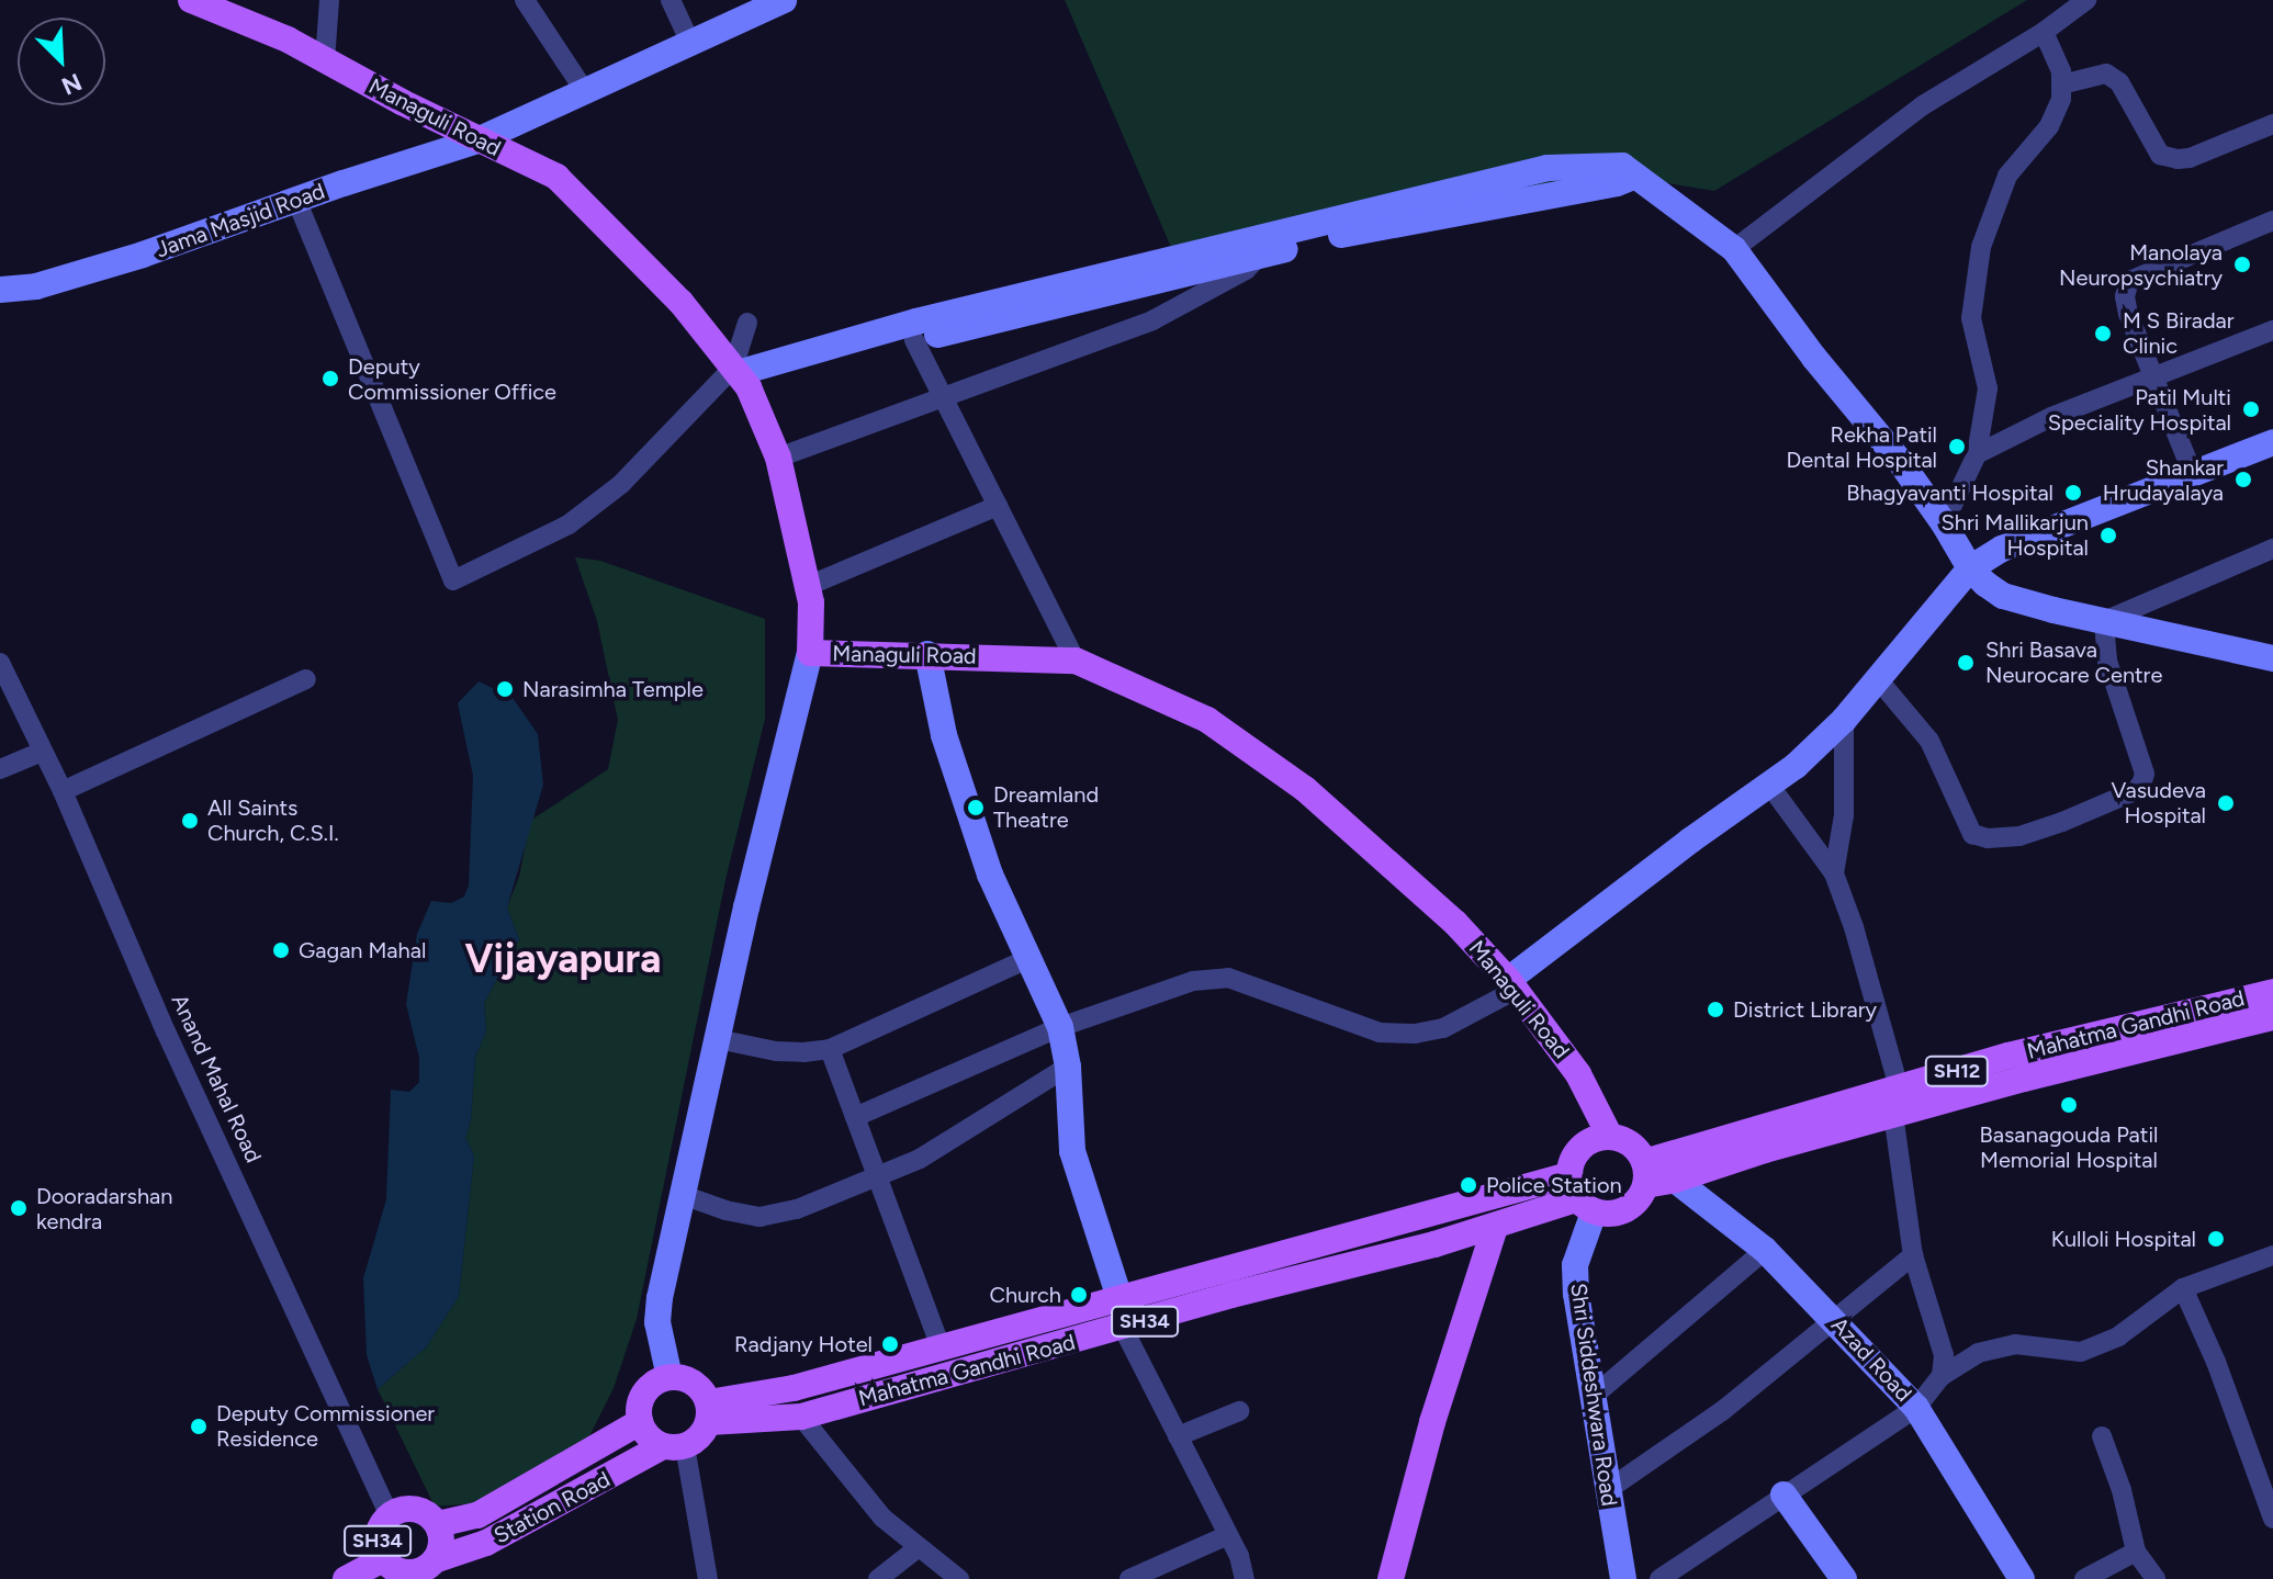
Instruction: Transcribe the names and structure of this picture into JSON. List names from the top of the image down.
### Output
{
  "streets": {
    "main road": [
      "Managuli Road",
      "Mahatma Gandhi Road",
      "SH12",
      "SH34",
      "Station Road"
    ],
    "street": [
      "Jama Masjid Road",
      "Anand Mahal Road",
      "Azad Road",
      "Shri Siddeshwara Road"
    ]
  },
  "crossings": [
    ["Managuli Road", "Jama Masjid Road"],
    ["Managuli Road", "Mahatma Gandhi Road"],
    ["Managuli Road", "SH34"],
    ["Managuli Road", "Shri Siddeshwara Road"],
    ["Mahatma Gandhi Road", "SH34"],
    ["Mahatma Gandhi Road", "Azad Road"],
    ["Mahatma Gandhi Road", "Shri Siddeshwara Road"],
    ["Mahatma Gandhi Road", "Station Road"],
    ["Anand Mahal Road", "SH34"],
    ["Anand Mahal Road", "Station Road"],
    ["SH34", "Shri Siddeshwara Road"],
    ["SH34", "Station Road"]
  ],
  "districts": ["Vijayapura"],
  "places": [
    "Manolaya Neuropsychiatry",
    "M S Biradar Clinic",
    "Deputy Commissioner Office",
    "Patil Multi Speciality Hospital",
    "Rekha Patil Dental Hospital",
    "Shankar Hrudayalaya",
    "Bhagyavanti Hospital",
    "Shri Mallikarjun Hospital",
    "Shri Basava Neurocare Centre",
    "Narasimha Temple",
    "Vasudeva Hospital",
    "Dreamland Theatre",
    "All Saints Church, C.S.I.",
    "Gagan Mahal",
    "District Library",
    "Basanagouda Patil Memorial Hospital",
    "Police Station",
    "Dooradarshan kendra",
    "Kulloli Hospital",
    "Church",
    "Radjany Hotel",
    "Deputy Commissioner Residence"
  ],
  "north": "bottom right"
}
